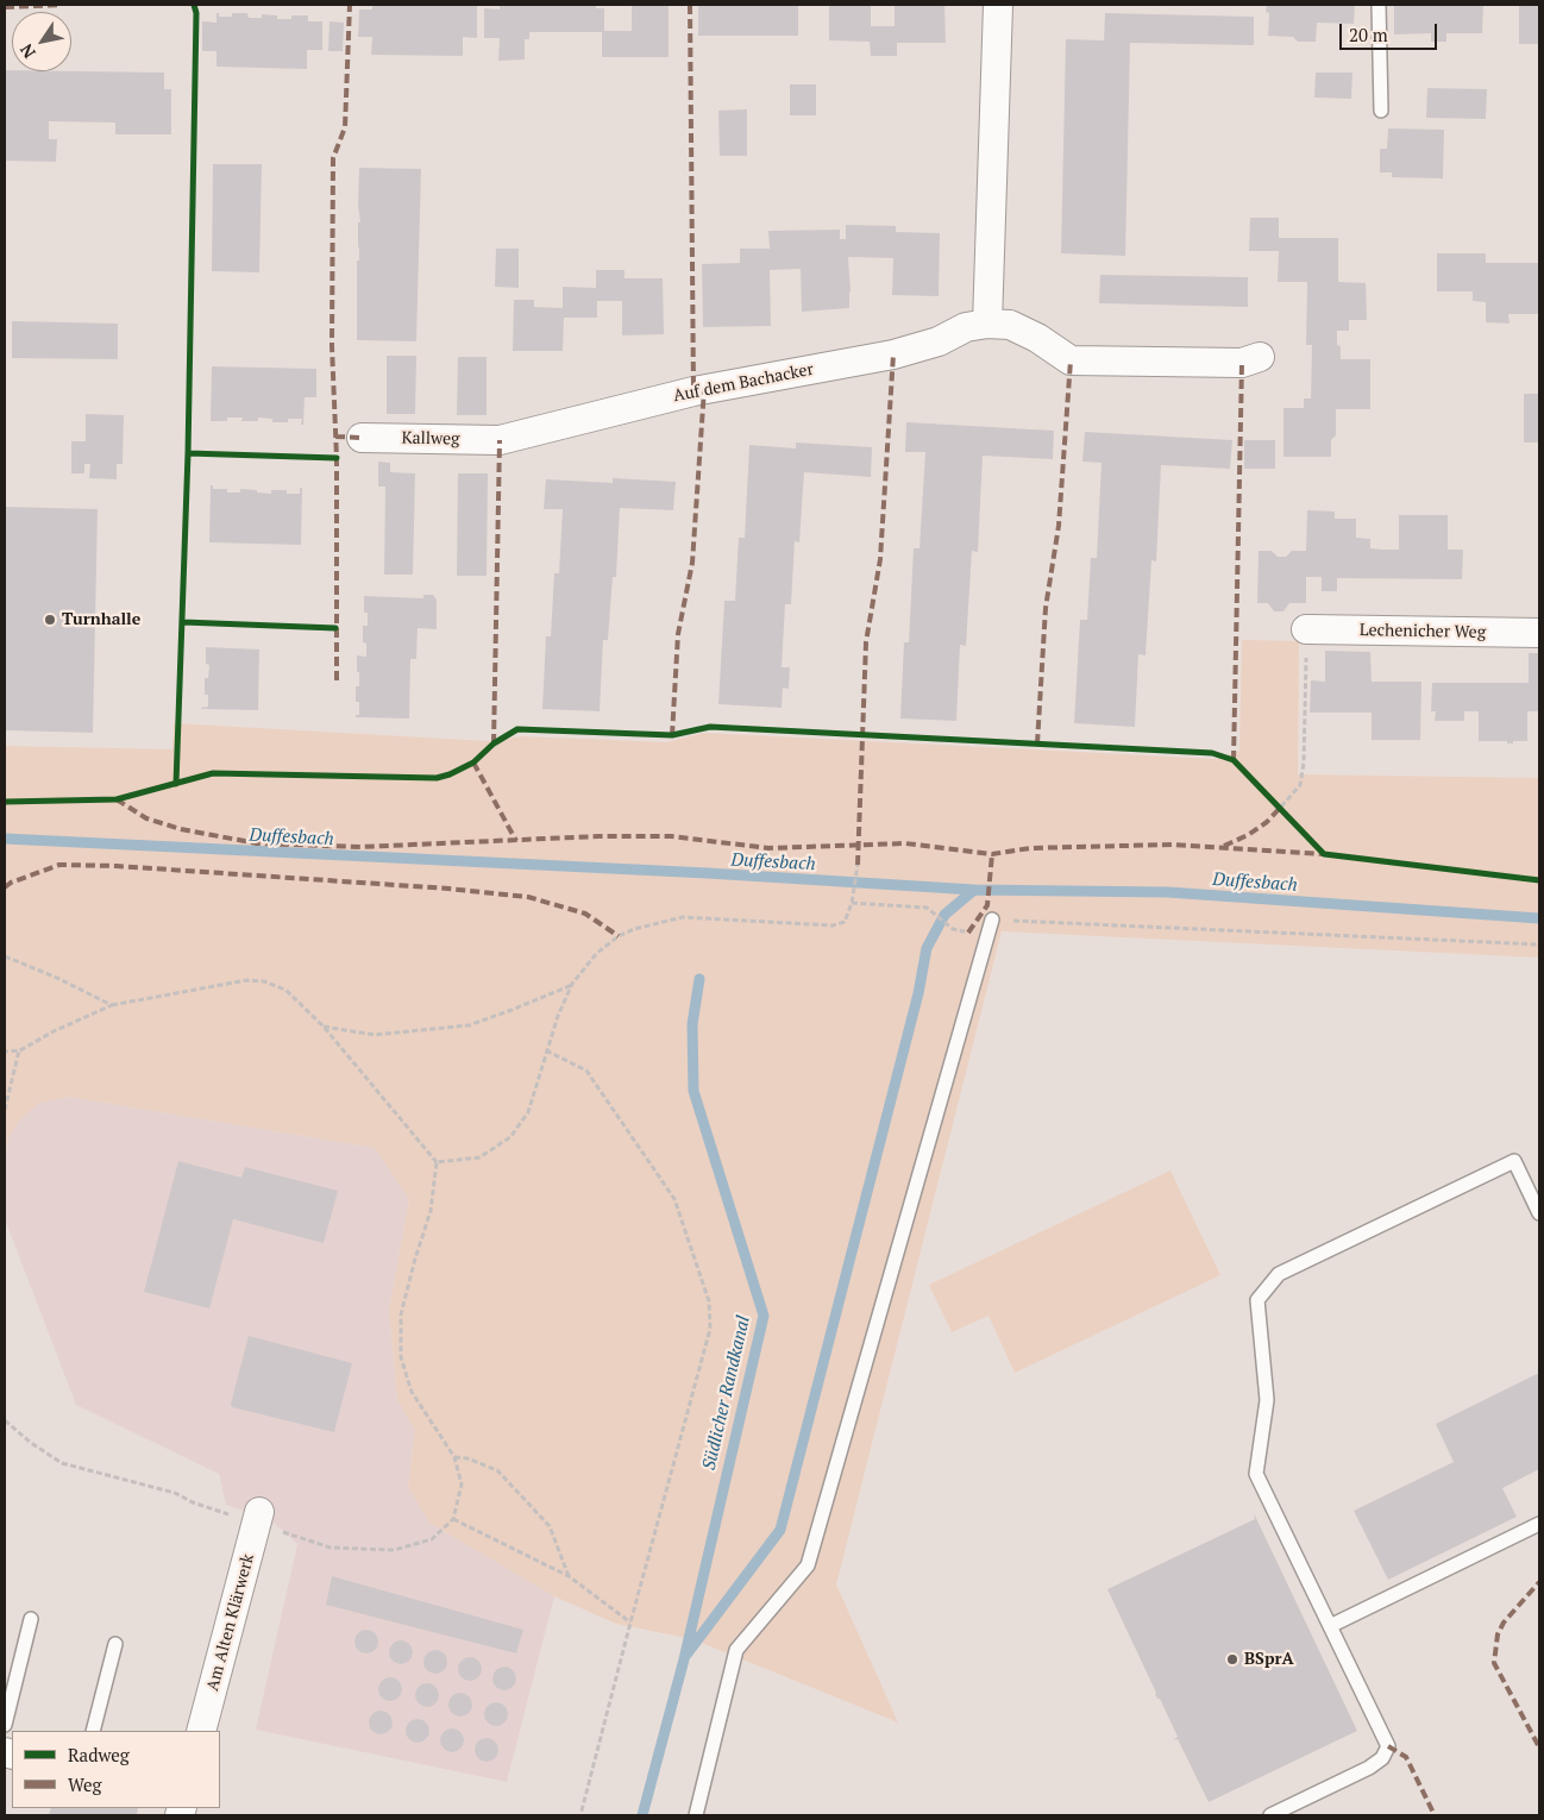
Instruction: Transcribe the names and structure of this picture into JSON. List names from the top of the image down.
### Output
{
  "streets": {
    "street": [
      "Auf dem Bachacker",
      "Kallweg",
      "Lechenicher Weg",
      "Am Alten Klärwerk"
    ]
  },
  "crossings": [
    ["Auf dem Bachacker", "Kallweg"]
  ],
  "water": ["Duffesbach", "Südlicher Randkanal"],
  "places": ["Turnhalle", "BSprA"],
  "legend": ["Radweg", "Weg"],
  "scale_bar": "20 m",
  "north": "bottom left"
}
